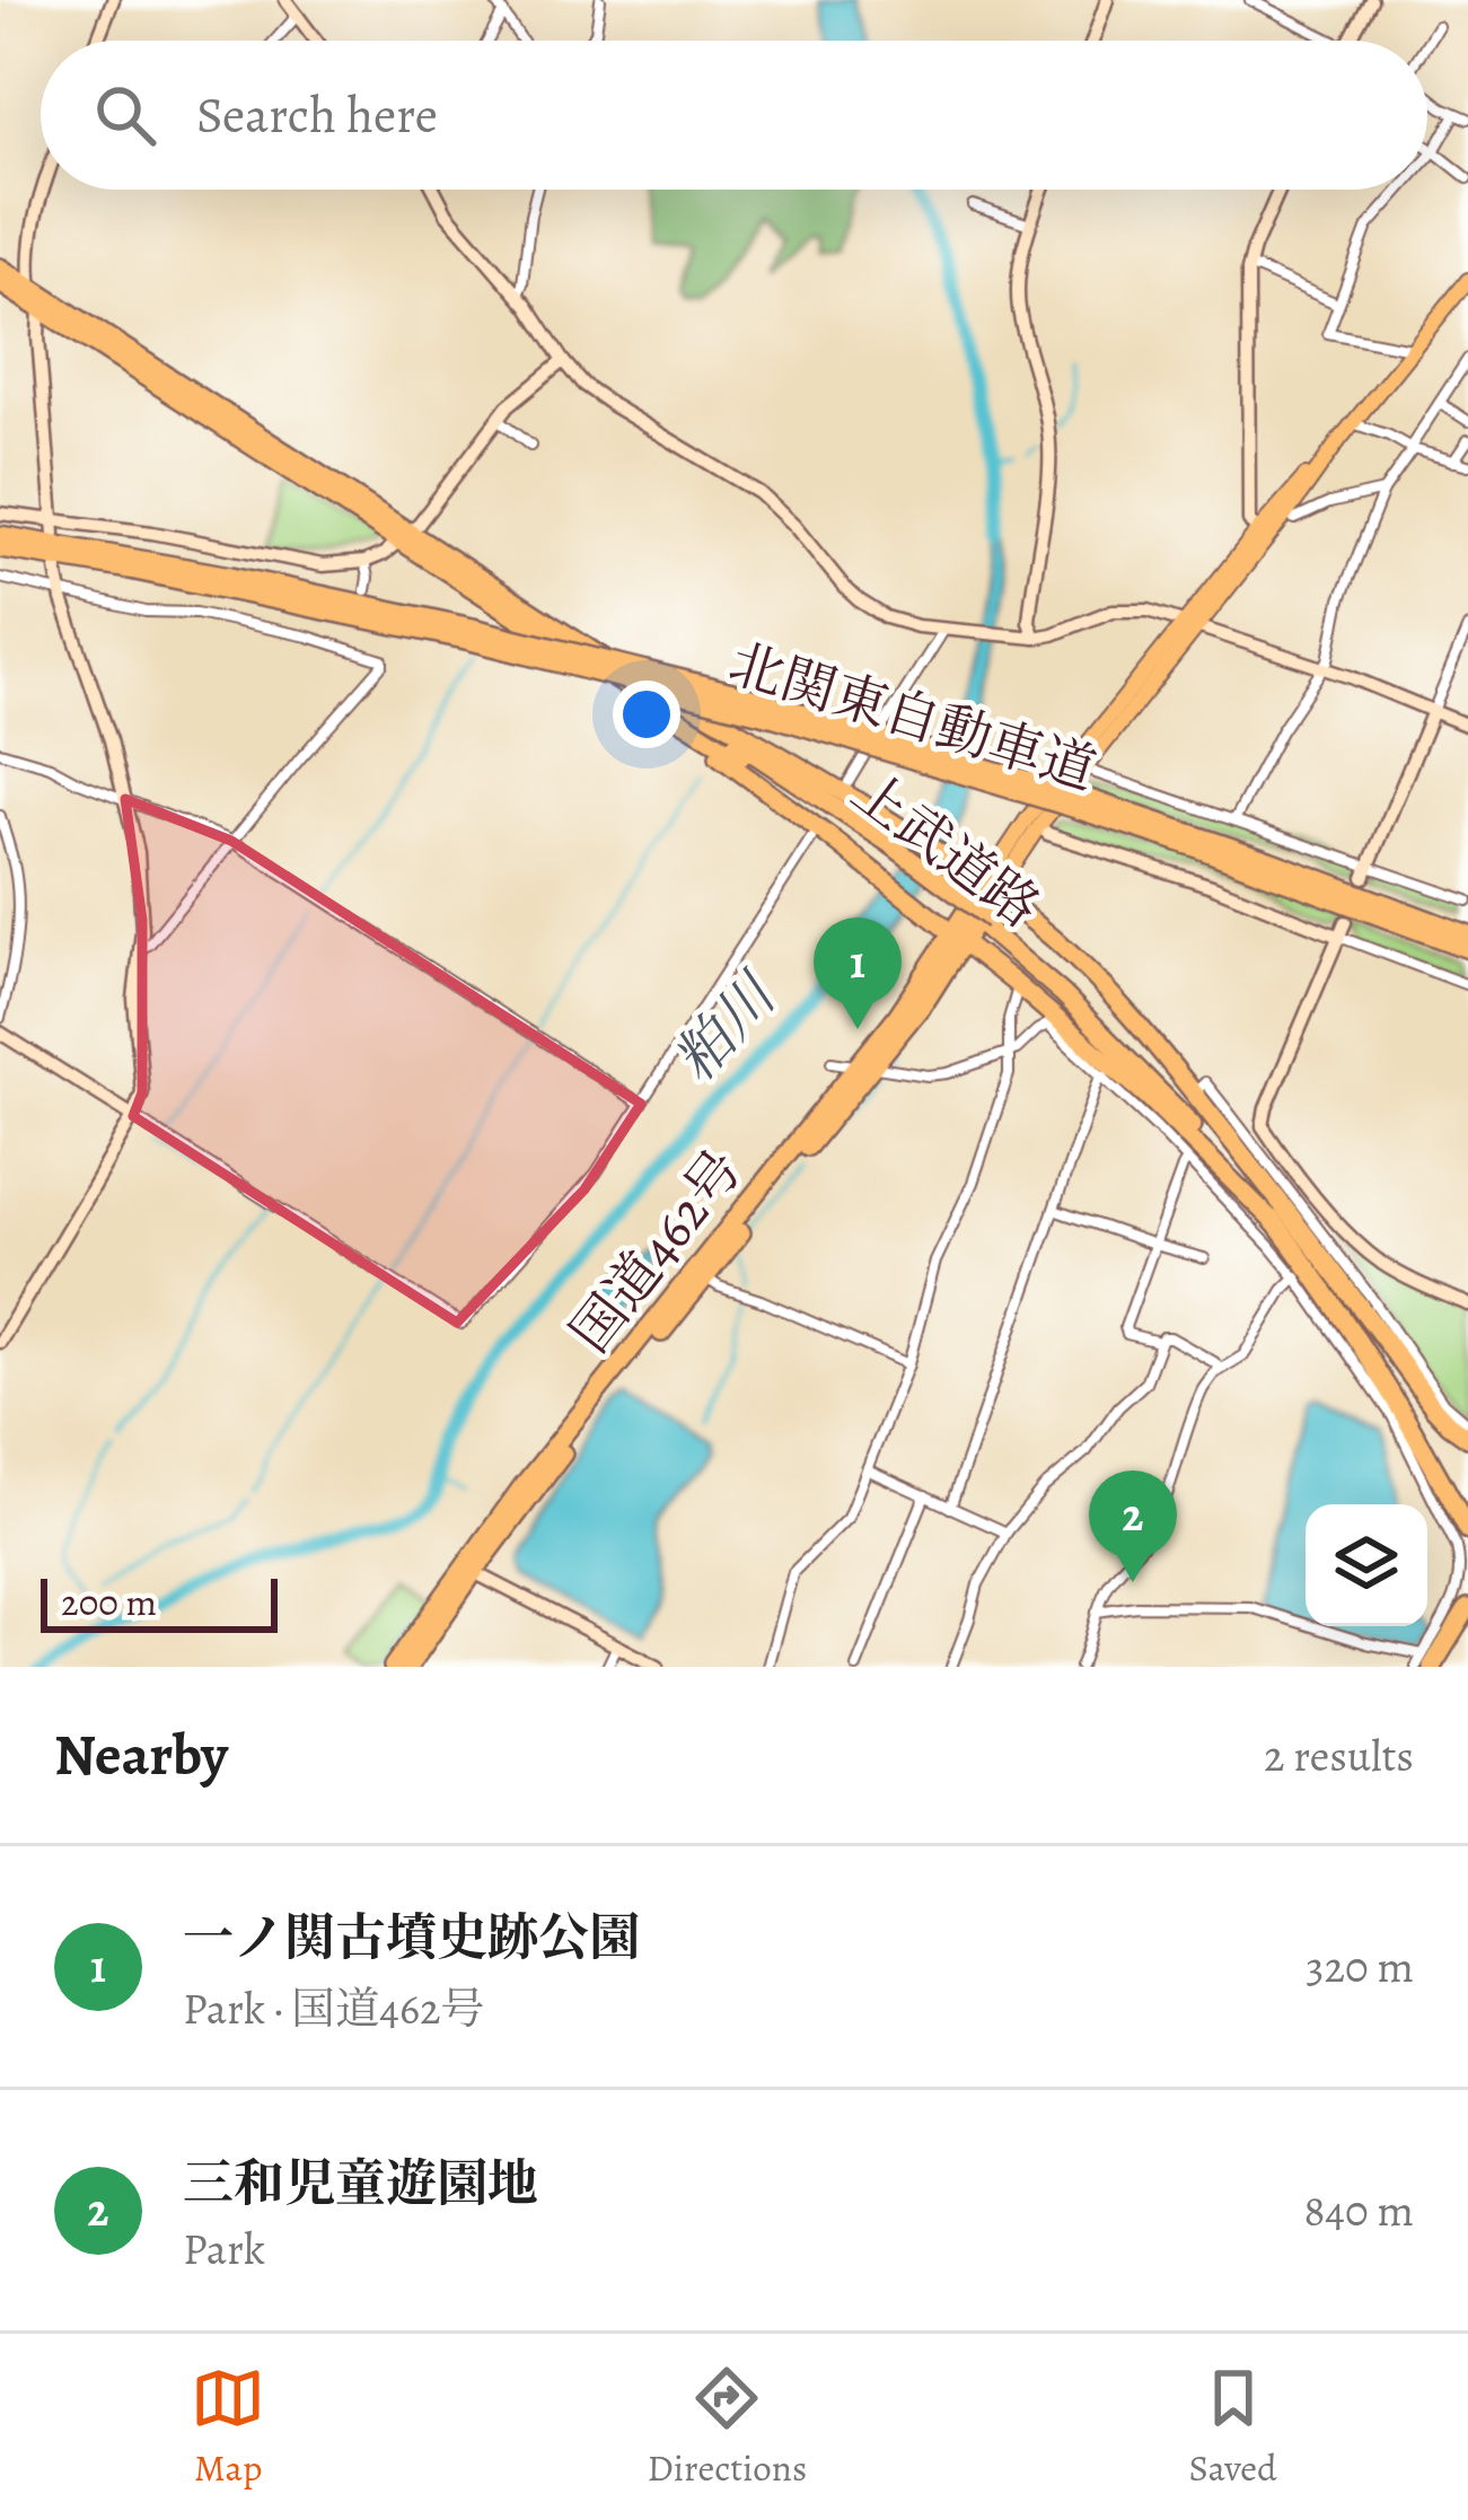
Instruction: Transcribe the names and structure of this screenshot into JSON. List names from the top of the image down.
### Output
{
  "streets": {
    "highway": ["北関東自動車道", "上武道路", "国道462号"]
  },
  "water": ["粕川"],
  "scale_bar": "200 m",
  "page": {
    "search": "Search here",
    "pins": ["1", "2"],
    "scale": "200 m",
    "heading": ["Nearby", "2 results"],
    "list": [
      {
        "mark": "1",
        "name": "一ノ関古墳史跡公園",
        "note": "Park · 国道462号",
        "value": "320 m"
      },
      {
        "mark": "2",
        "name": "三和児童遊園地",
        "note": "Park",
        "value": "840 m"
      }
    ],
    "nav": ["Map", "Directions", "Saved"]
  }
}
